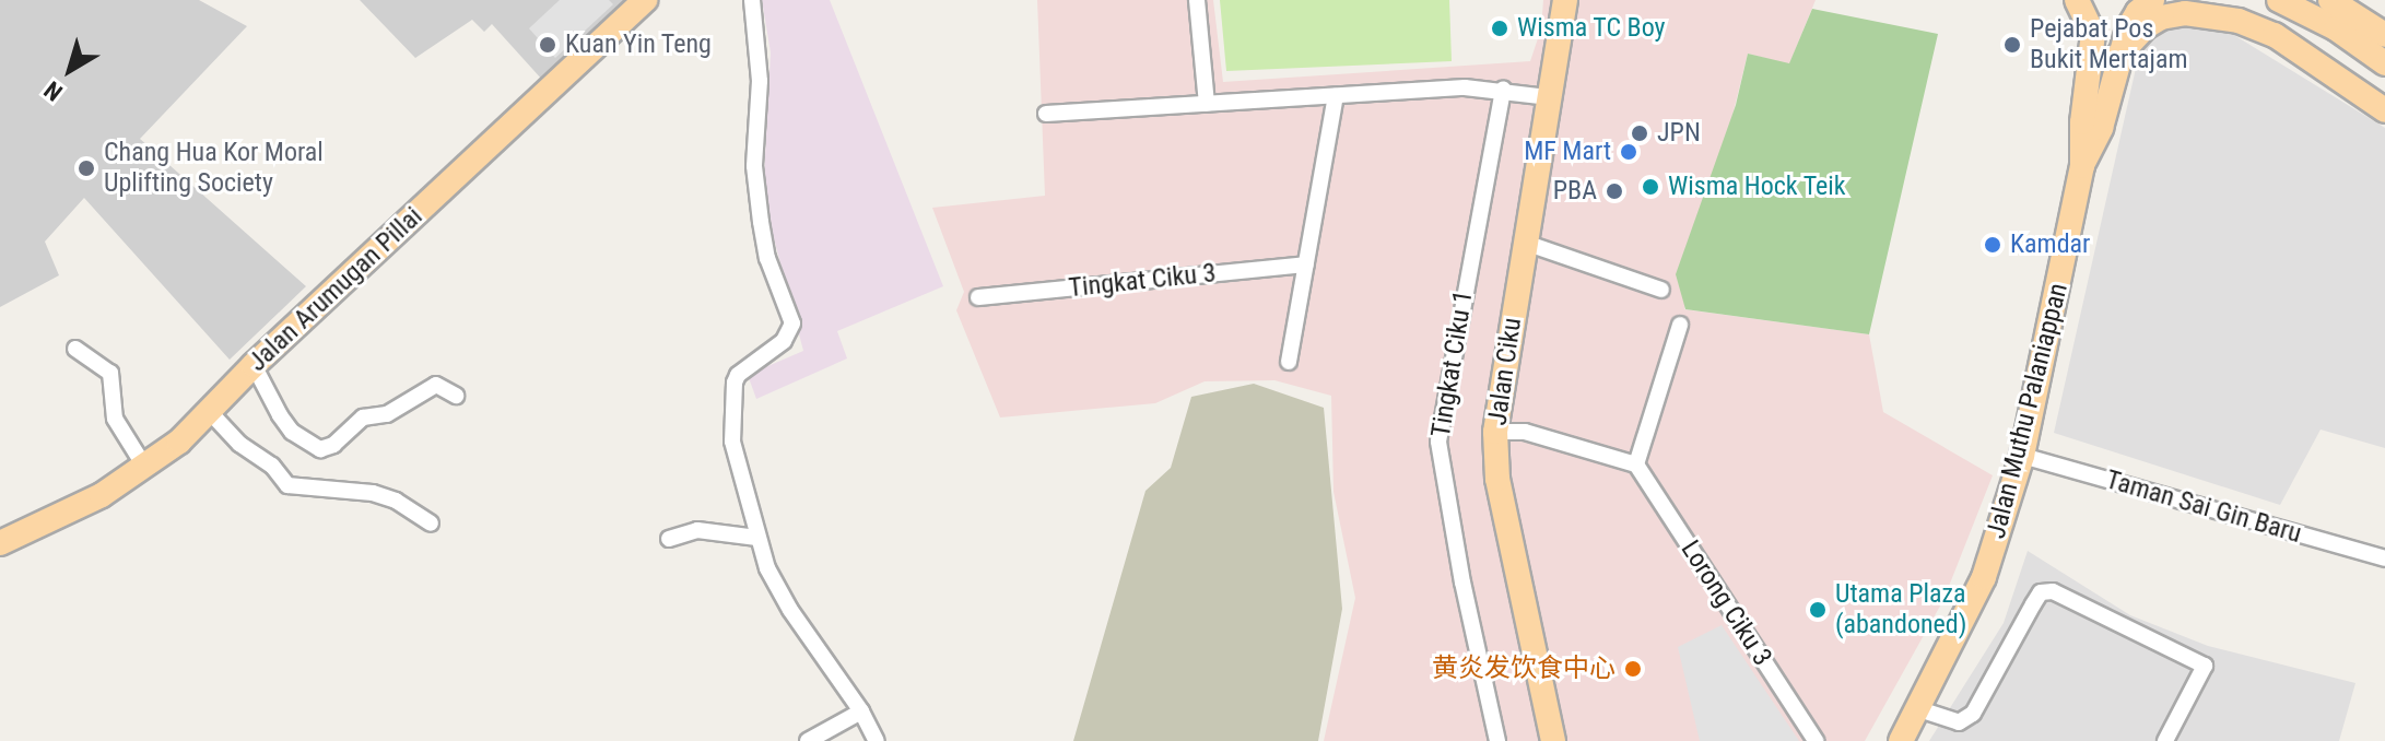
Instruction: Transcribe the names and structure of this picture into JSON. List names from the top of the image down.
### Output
{
  "streets": {
    "main road": ["Jalan Arumugan Pillai", "Jalan Ciku", "Jalan Muthu Palaniappan"],
    "street": [
      "Tingkat Ciku 3",
      "Tingkat Ciku 1",
      "Taman Sai Gin Baru",
      "Lorong Ciku 3"
    ]
  },
  "crossings": [
    ["Jalan Muthu Palaniappan", "Taman Sai Gin Baru"]
  ],
  "places": [
    "Wisma TC Boy",
    "Kuan Yin Teng",
    "Pejabat Pos Bukit Mertajam",
    "JPN",
    "MF Mart",
    "Chang Hua Kor Moral Uplifting Society",
    "Wisma Hock Teik",
    "PBA",
    "Kamdar",
    "Utama Plaza (abandoned)",
    "黄炎发饮食中心"
  ],
  "north": "bottom left"
}
